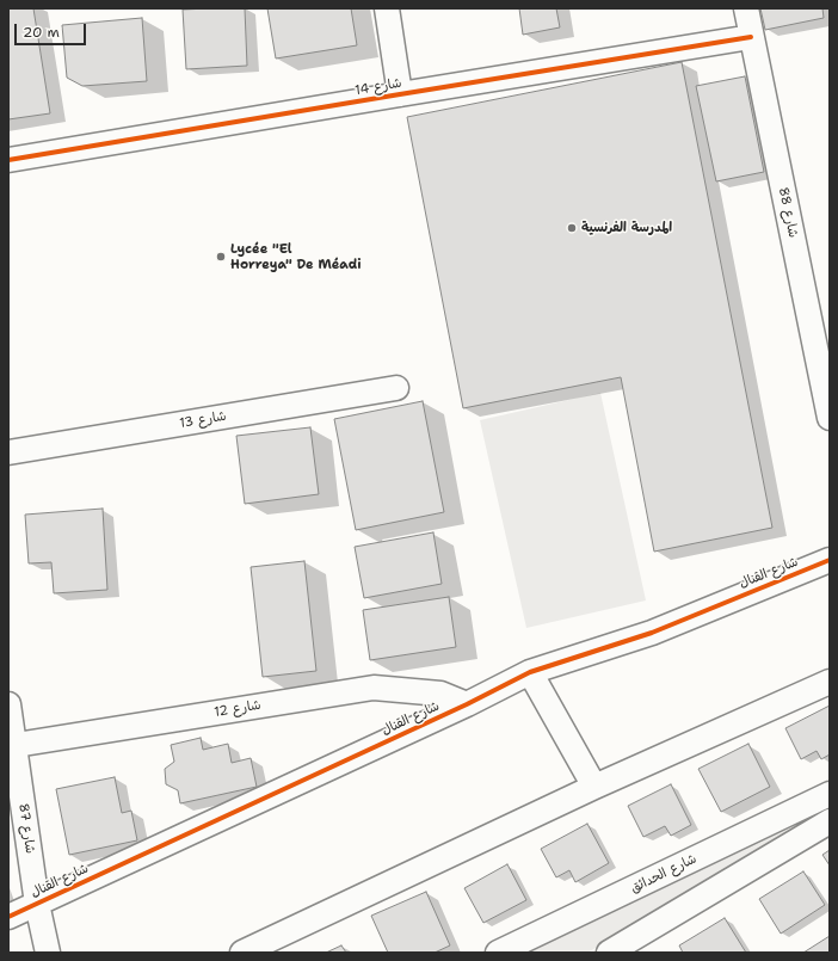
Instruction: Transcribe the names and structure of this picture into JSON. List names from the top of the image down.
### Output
{
  "streets": {
    "street": [
      "شارع 14",
      "شارع 88",
      "شارع 13",
      "شارع القنال",
      "شارع 12",
      "شارع 87",
      "شارع الحدائق"
    ]
  },
  "crossings": [
    ["شارع 14", "شارع 88"],
    ["شارع القنال", "شارع 12"],
    ["شارع القنال", "شارع 87"],
    ["شارع 12", "شارع 87"]
  ],
  "places": ["المدرسة الفرنسية", "Lycée \"El Horreya\" De Méadi"],
  "scale_bar": "20 m"
}
